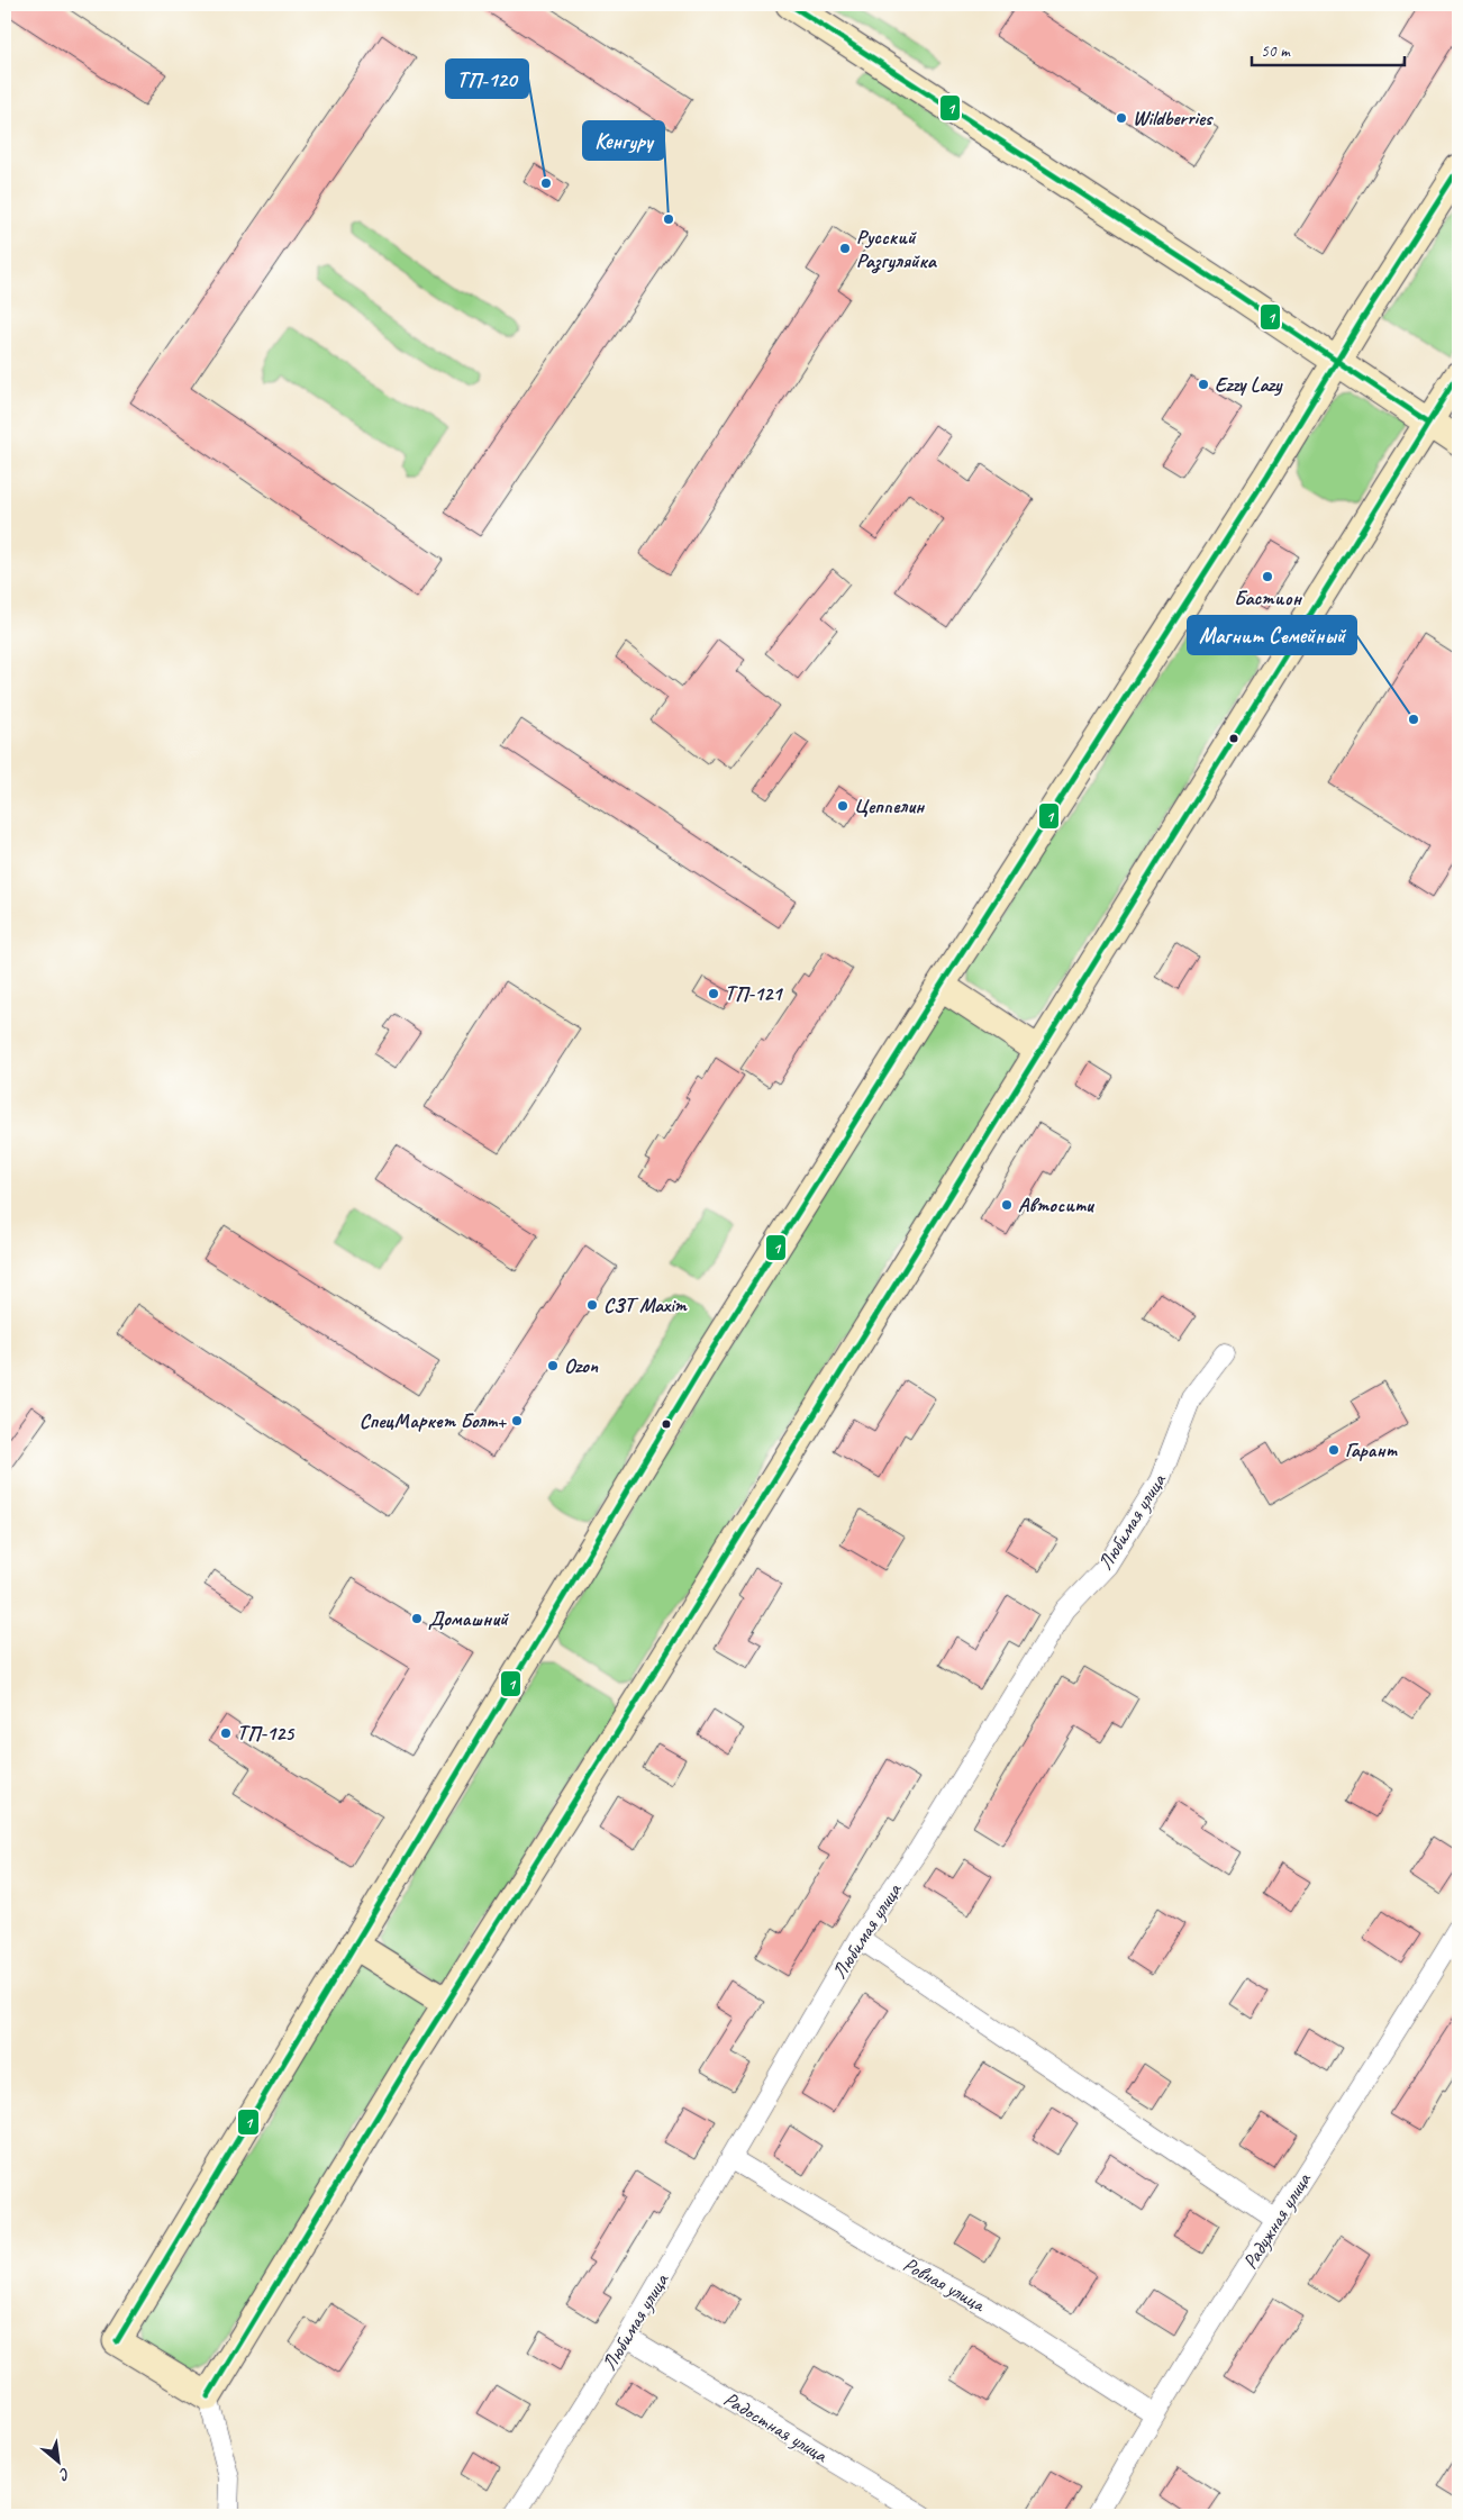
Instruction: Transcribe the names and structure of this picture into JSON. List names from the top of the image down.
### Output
{
  "streets": {
    "street": [
      "Любимая улица",
      "Радужная улица",
      "Ровная улица",
      "Радостная улица"
    ]
  },
  "crossings": [
    ["Любимая улица", "Ровная улица"],
    ["Любимая улица", "Радостная улица"],
    ["Радужная улица", "Ровная улица"]
  ],
  "places": [
    "Wildberries",
    "ТП-120",
    "Кенгуру",
    "Русский Разгуляйка",
    "Ezzy Lazy",
    "Бастион",
    "Магнит Семейный",
    "Цеппелин",
    "ТП-121",
    "Автосити",
    "СЗТ Maxim",
    "Ozon",
    "СпецМаркет Болт+",
    "Гарант",
    "Домашний",
    "ТП-125"
  ],
  "lines": ["transit line 1"],
  "scale_bar": "50 m",
  "north": "bottom right"
}
